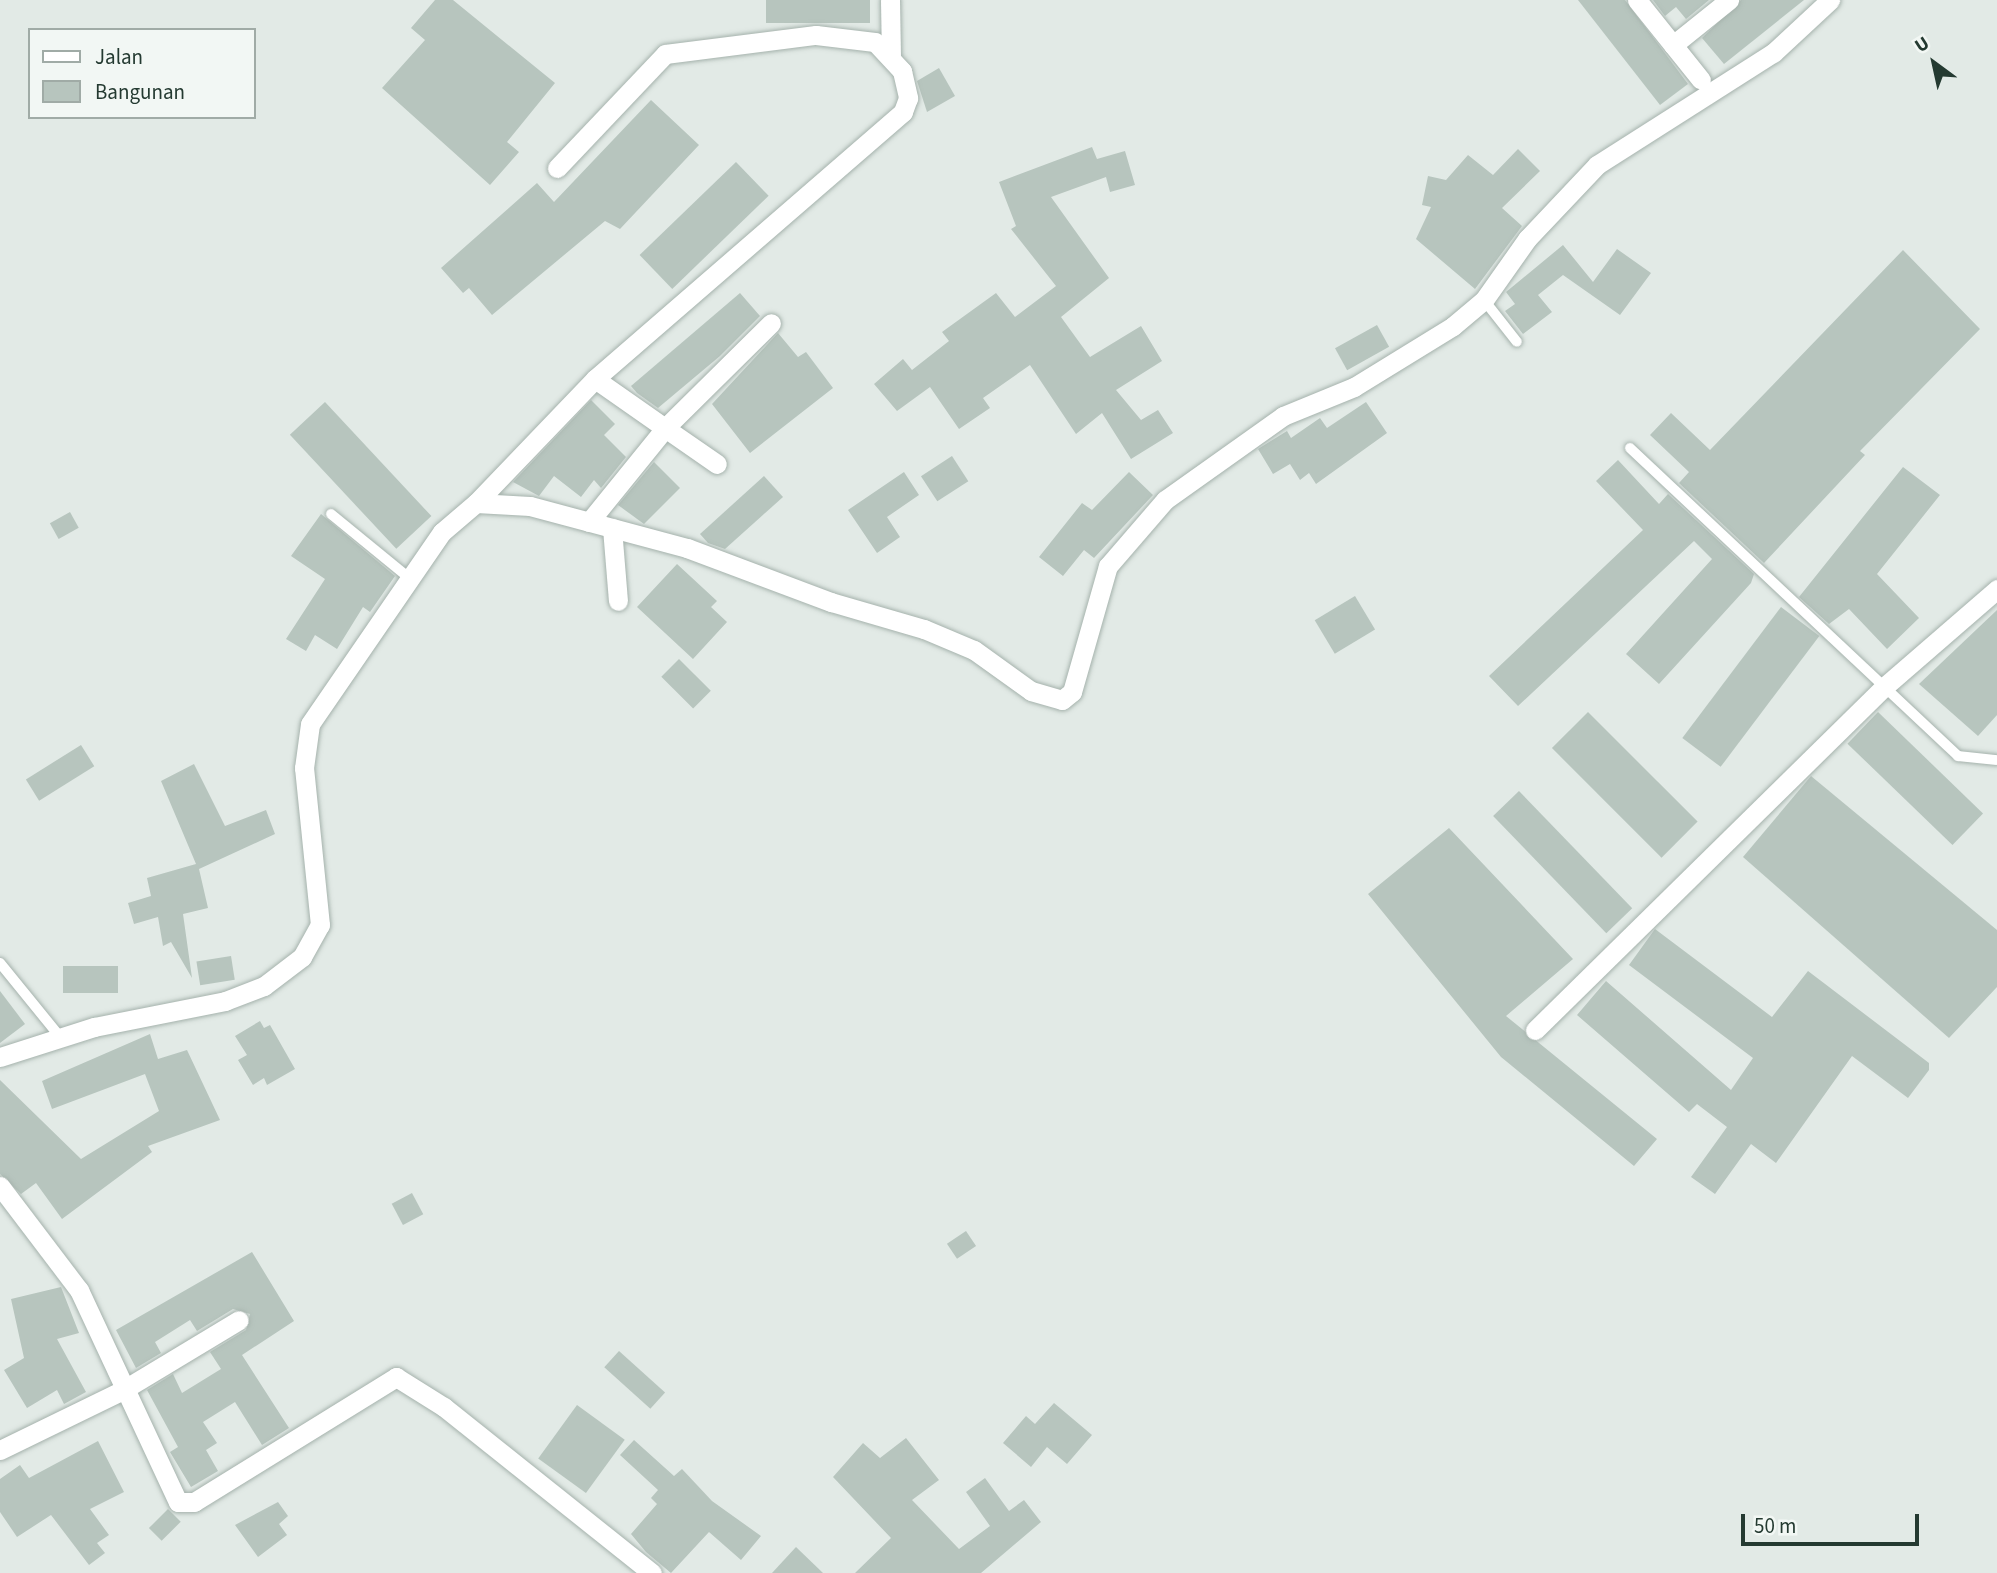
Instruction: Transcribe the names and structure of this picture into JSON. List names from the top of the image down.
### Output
{
  "legend": ["Jalan", "Bangunan"],
  "scale_bar": "50 m",
  "north": "top left"
}
